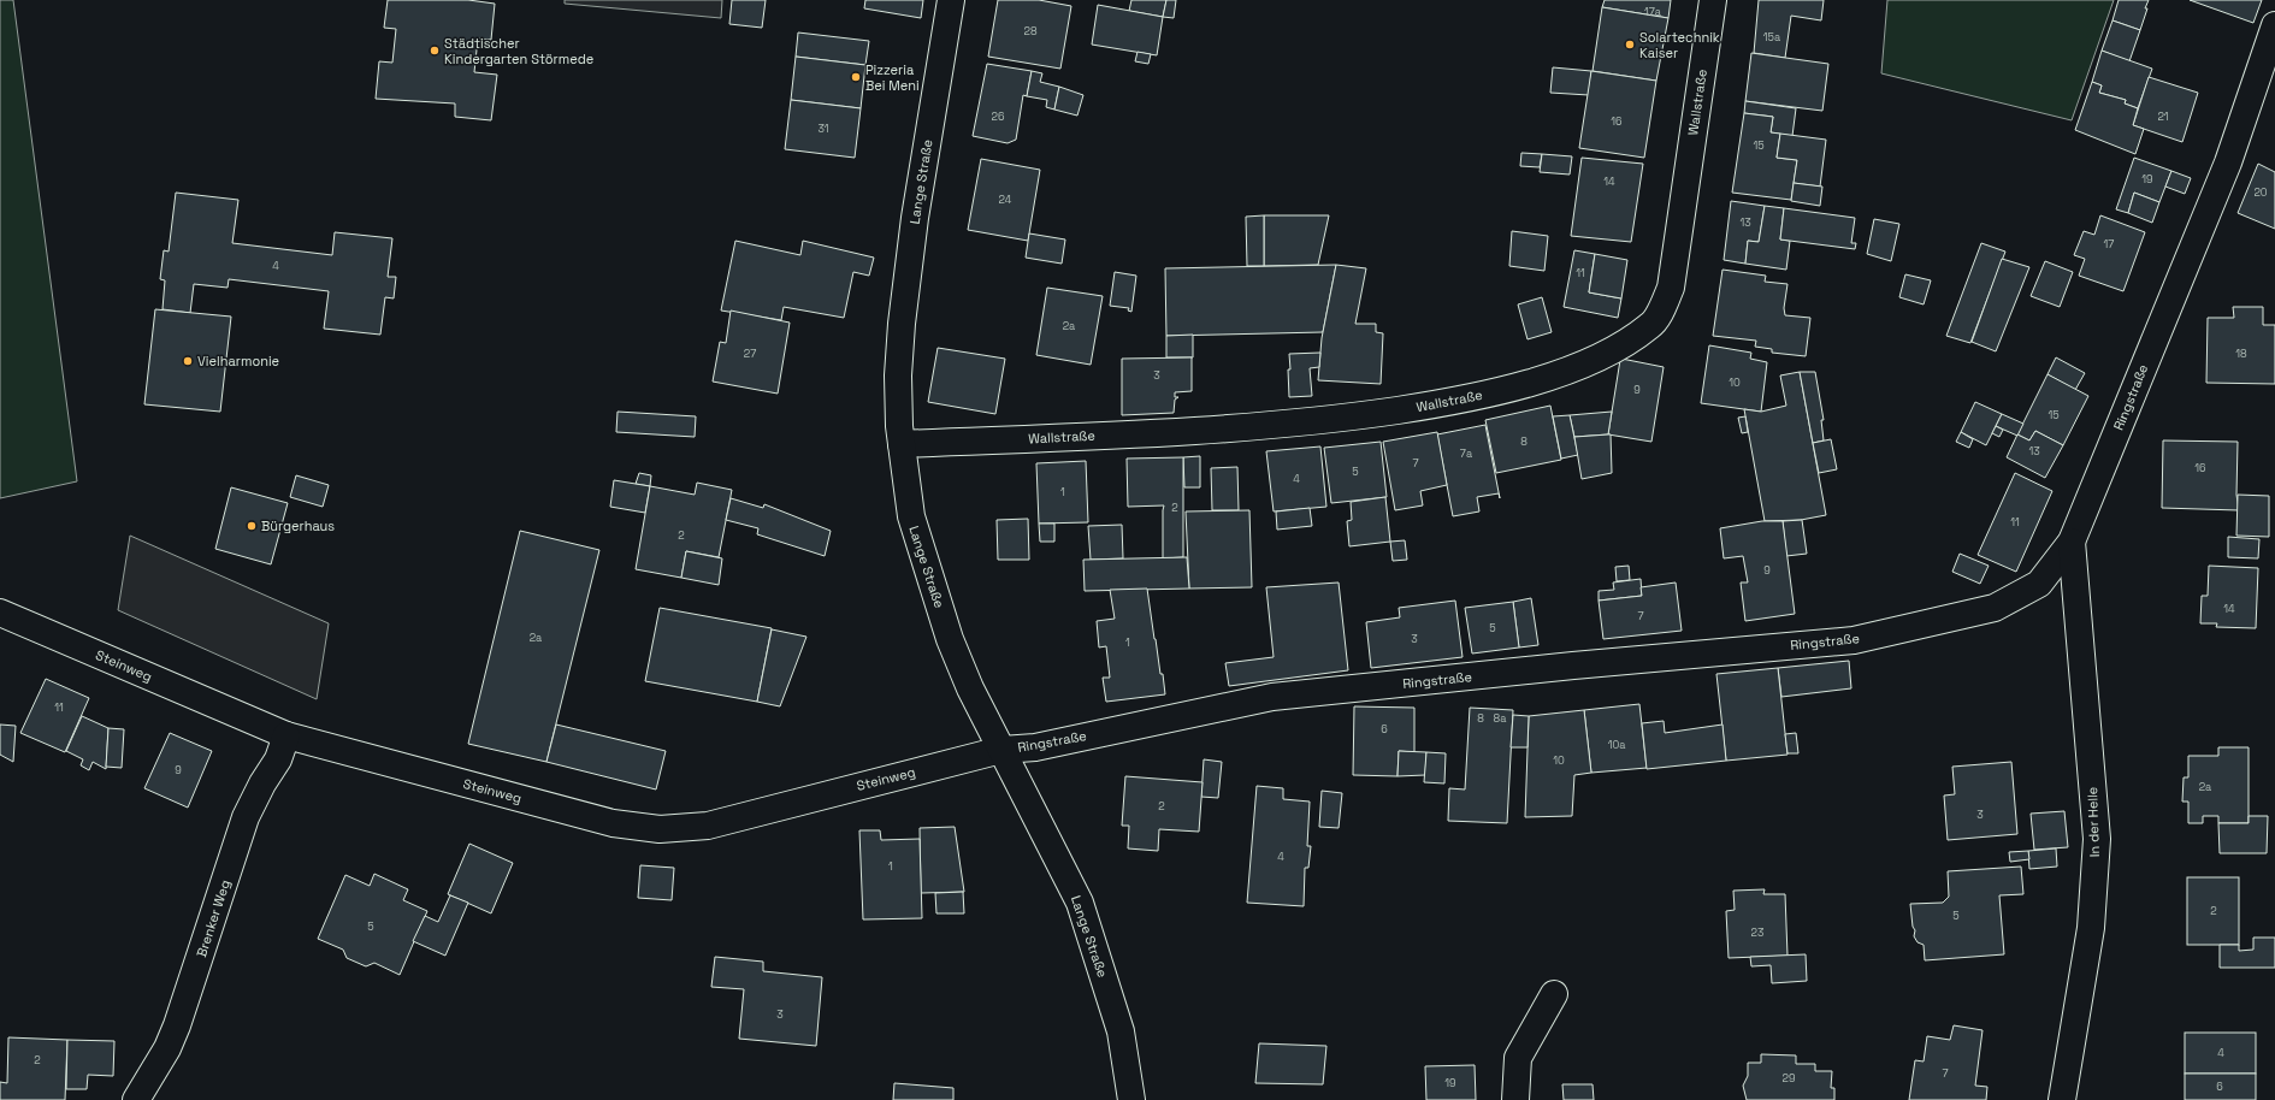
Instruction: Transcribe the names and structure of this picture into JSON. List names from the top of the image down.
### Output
{
  "streets": {
    "street": [
      "Wallstraße",
      "Lange Straße",
      "Ringstraße",
      "Steinweg",
      "In der Helle",
      "Brenker Weg"
    ]
  },
  "crossings": [
    ["Wallstraße", "Lange Straße"],
    ["Lange Straße", "Ringstraße"],
    ["Lange Straße", "Steinweg"],
    ["Ringstraße", "Steinweg"],
    ["Ringstraße", "In der Helle"],
    ["Steinweg", "Brenker Weg"]
  ],
  "places": [
    "Solartechnik Kaiser",
    "Städtischer Kindergarten Störmede",
    "Pizzeria Bei Meni",
    "Vielharmonie",
    "Bürgerhaus"
  ],
  "house_numbers": [
    "17a",
    "28",
    "15a",
    "26",
    "21",
    "16",
    "31",
    "15",
    "19",
    "14",
    "20",
    "24",
    "13",
    "17",
    "4",
    "11",
    "2a",
    "27",
    "18",
    "3",
    "10",
    "9",
    "15",
    "8",
    "13",
    "7a",
    "7",
    "16",
    "5",
    "4",
    "1",
    "2",
    "11",
    "2",
    "9",
    "14",
    "7",
    "5",
    "2a",
    "3",
    "1",
    "11",
    "8",
    "8a",
    "6",
    "10a",
    "10",
    "9",
    "2a",
    "2",
    "3",
    "4",
    "1",
    "2",
    "5",
    "5",
    "23",
    "3",
    "4",
    "2",
    "7",
    "29",
    "19",
    "6"
  ]
}
